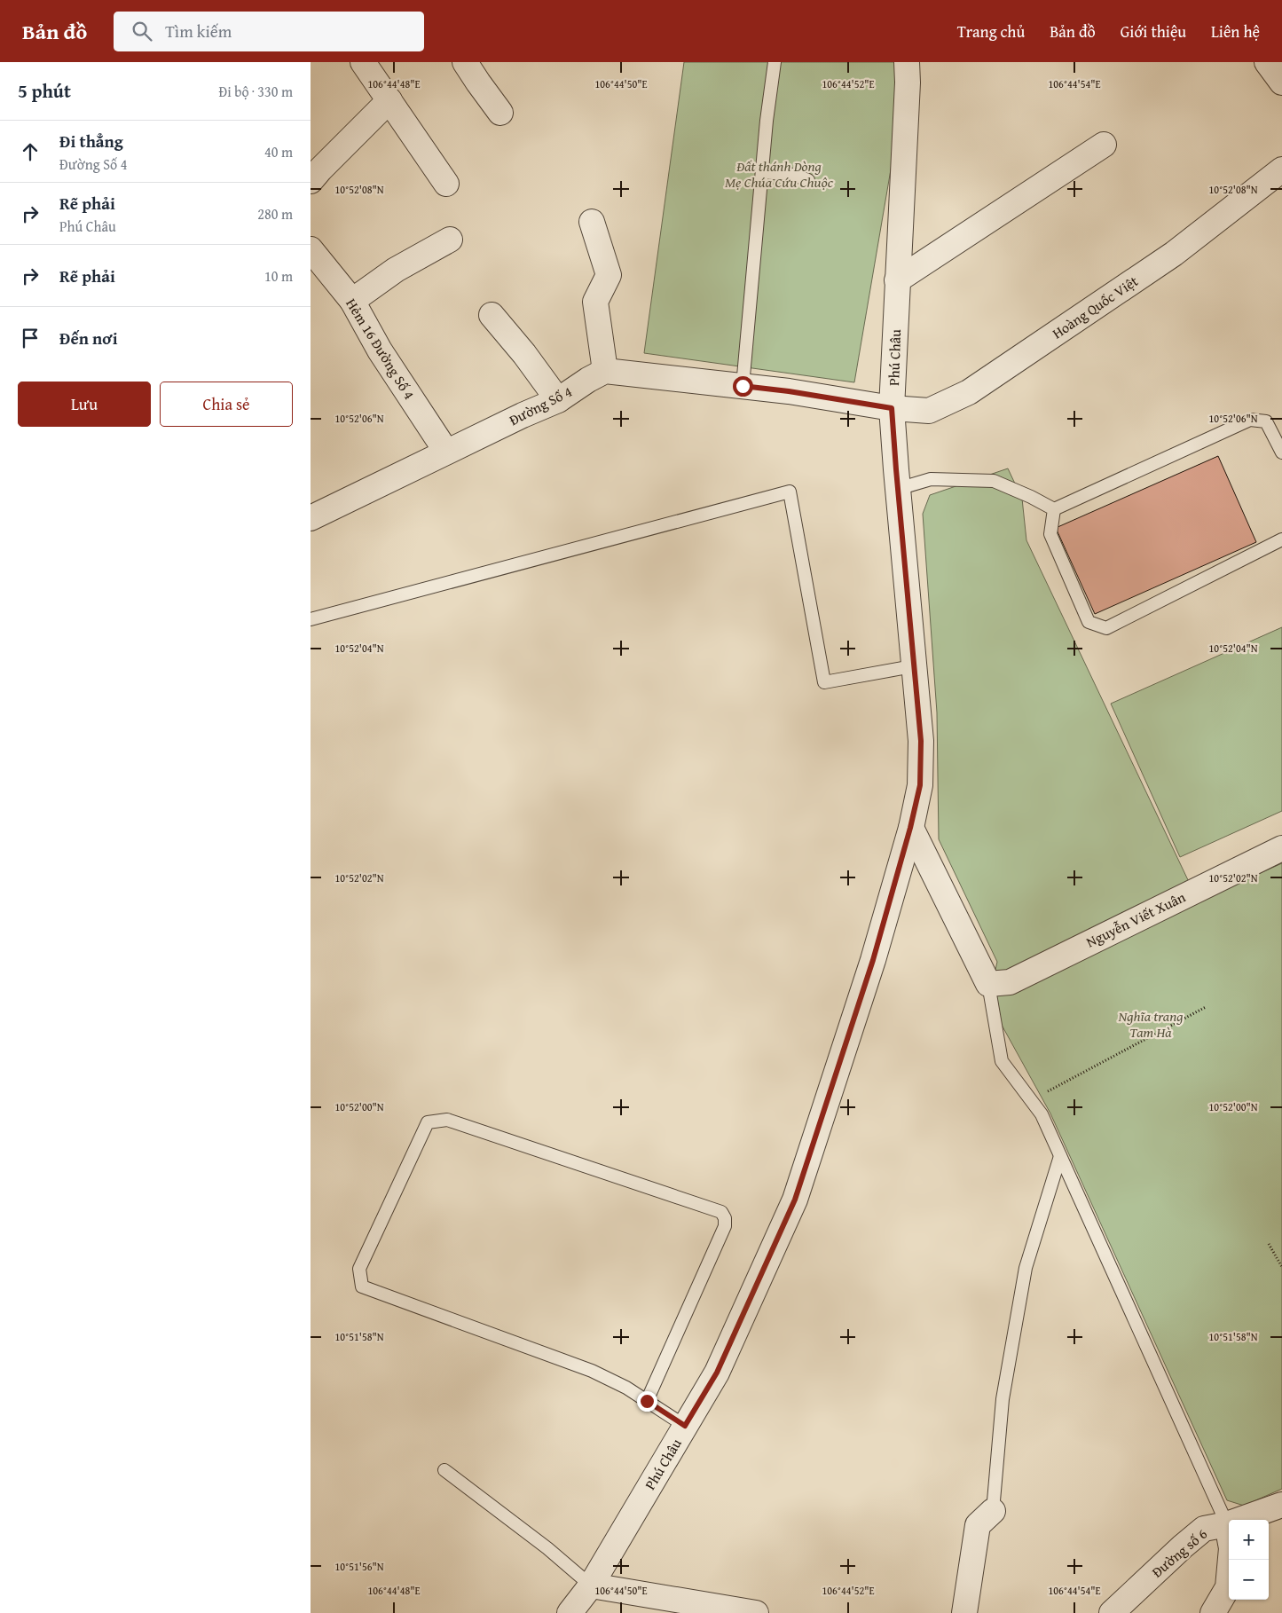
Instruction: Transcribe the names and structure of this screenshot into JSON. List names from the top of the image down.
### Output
{
  "streets": {
    "street": [
      "Hoàng Quốc Việt",
      "Hẻm 16 Đường Số 4",
      "Phú Châu",
      "Đường Số 4",
      "Nguyễn Viết Xuân",
      "Đường số 6"
    ]
  },
  "crossings": [
    ["Hoàng Quốc Việt", "Phú Châu"],
    ["Hẻm 16 Đường Số 4", "Đường Số 4"]
  ],
  "parks": ["Đất thánh Dòng Mẹ Chúa Cứu Chuộc", "Nghĩa trang Tam Hà"],
  "page": {
    "header": "Bản đồ",
    "search": "Tìm kiếm",
    "nav": [
      "Trang chủ",
      "Bản đồ",
      "Giới thiệu",
      "Liên hệ"
    ],
    "heading": ["5 phút", "Đi bộ · 330 m"],
    "list": [
      ["Đi thẳng", "Đường Số 4", "40 m"],
      ["Rẽ phải", "Phú Châu", "280 m"],
      ["Rẽ phải", "10 m"],
      "Đến nơi"
    ],
    "buttons": ["Lưu", "Chia sẻ"],
    "map_buttons": ["+", "−"]
  },
  "coordinates": [
    "106°44'48\"E",
    "106°44'50\"E",
    "106°44'52\"E",
    "106°44'54\"E",
    "10°52'08\"N",
    "10°52'06\"N",
    "10°52'04\"N",
    "10°52'02\"N",
    "10°52'00\"N",
    "10°51'58\"N",
    "10°51'56\"N"
  ]
}
